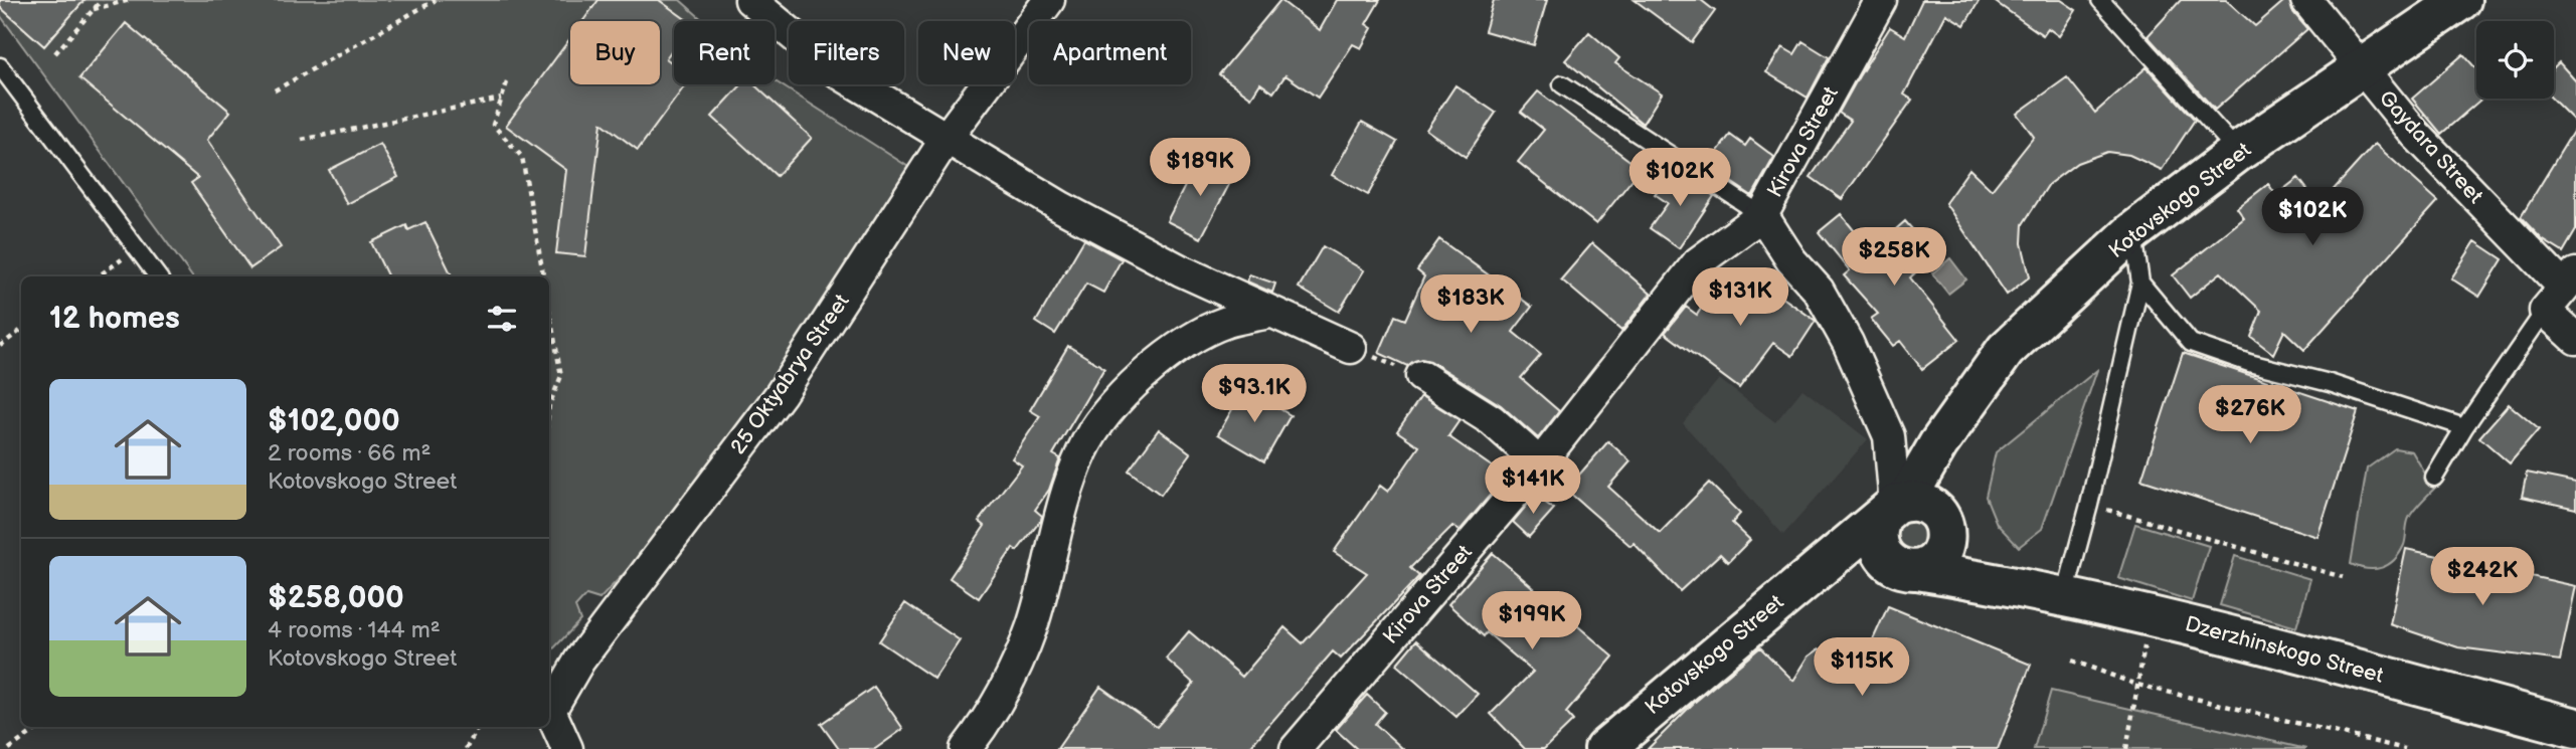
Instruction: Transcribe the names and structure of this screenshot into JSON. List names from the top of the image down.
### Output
{
  "streets": {
    "main road": ["Kotovskogo Street", "Dzerzhinskogo Street"],
    "street": ["Kirova Street", "Gaydara Street", "25 Oktyabrya Street"]
  },
  "crossings": [
    ["Gaydara Street", "Kotovskogo Street"],
    ["Kotovskogo Street", "Dzerzhinskogo Street"]
  ],
  "page": {
    "chip": [
      "Buy",
      "Rent",
      "Filters",
      "New",
      "Apartment"
    ],
    "price": [
      "$189K",
      "$102K",
      "$102K",
      "$258K",
      "$131K",
      "$183K",
      "$93.1K",
      "$276K",
      "$141K",
      "$242K",
      "$199K",
      "$115K"
    ],
    "heading": "12 homes",
    "list": [
      {
        "name": "$102,000",
        "note": "2 rooms · 66 m² · Kotovskogo Street"
      },
      {
        "name": "$258,000",
        "note": "4 rooms · 144 m² · Kotovskogo Street"
      }
    ]
  }
}
